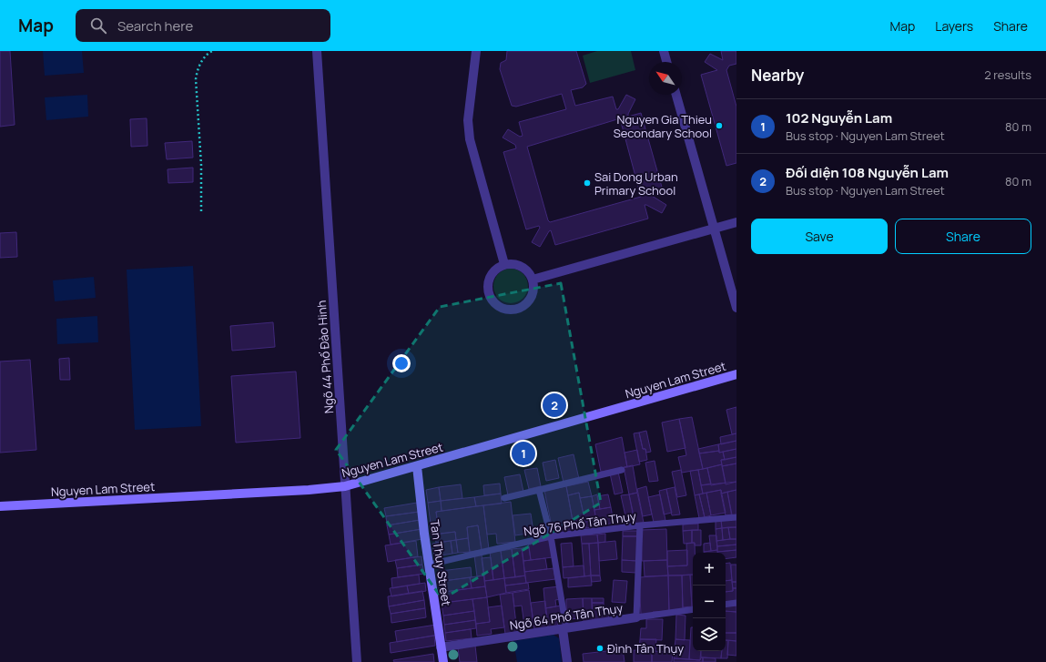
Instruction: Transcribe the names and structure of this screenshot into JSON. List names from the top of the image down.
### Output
{
  "streets": {
    "street": [
      "Ngõ 44 Phố Đào Hinh",
      "Nguyen Lam Street",
      "Tan Thuy Street",
      "Ngõ 64 Phố Tân Thụy"
    ],
    "lane": ["Ngõ 76 Phố Tân Thụy"]
  },
  "crossings": [
    ["Ngõ 44 Phố Đào Hinh", "Nguyen Lam Street"],
    ["Nguyen Lam Street", "Tan Thuy Street"],
    ["Ngõ 76 Phố Tân Thụy", "Tan Thuy Street"],
    ["Tan Thuy Street", "Ngõ 64 Phố Tân Thụy"]
  ],
  "places": ["Nguyen Gia Thieu Secondary School", "Sai Dong Urban Primary School", "Đình Tân Thụy"],
  "north": "top left",
  "page": {
    "header": "Map",
    "search": "Search here",
    "nav": ["Map", "Layers", "Share"],
    "heading": ["Nearby", "2 results"],
    "list": [
      {
        "mark": "1",
        "name": "102 Nguyễn Lam",
        "note": "Bus stop · Nguyen Lam Street",
        "value": "80 m"
      },
      {
        "mark": "2",
        "name": "Đối diện 108 Nguyễn Lam",
        "note": "Bus stop · Nguyen Lam Street",
        "value": "80 m"
      }
    ],
    "buttons": ["Save", "Share"],
    "pins": ["2", "1"],
    "map_buttons": ["+", "−"]
  }
}
